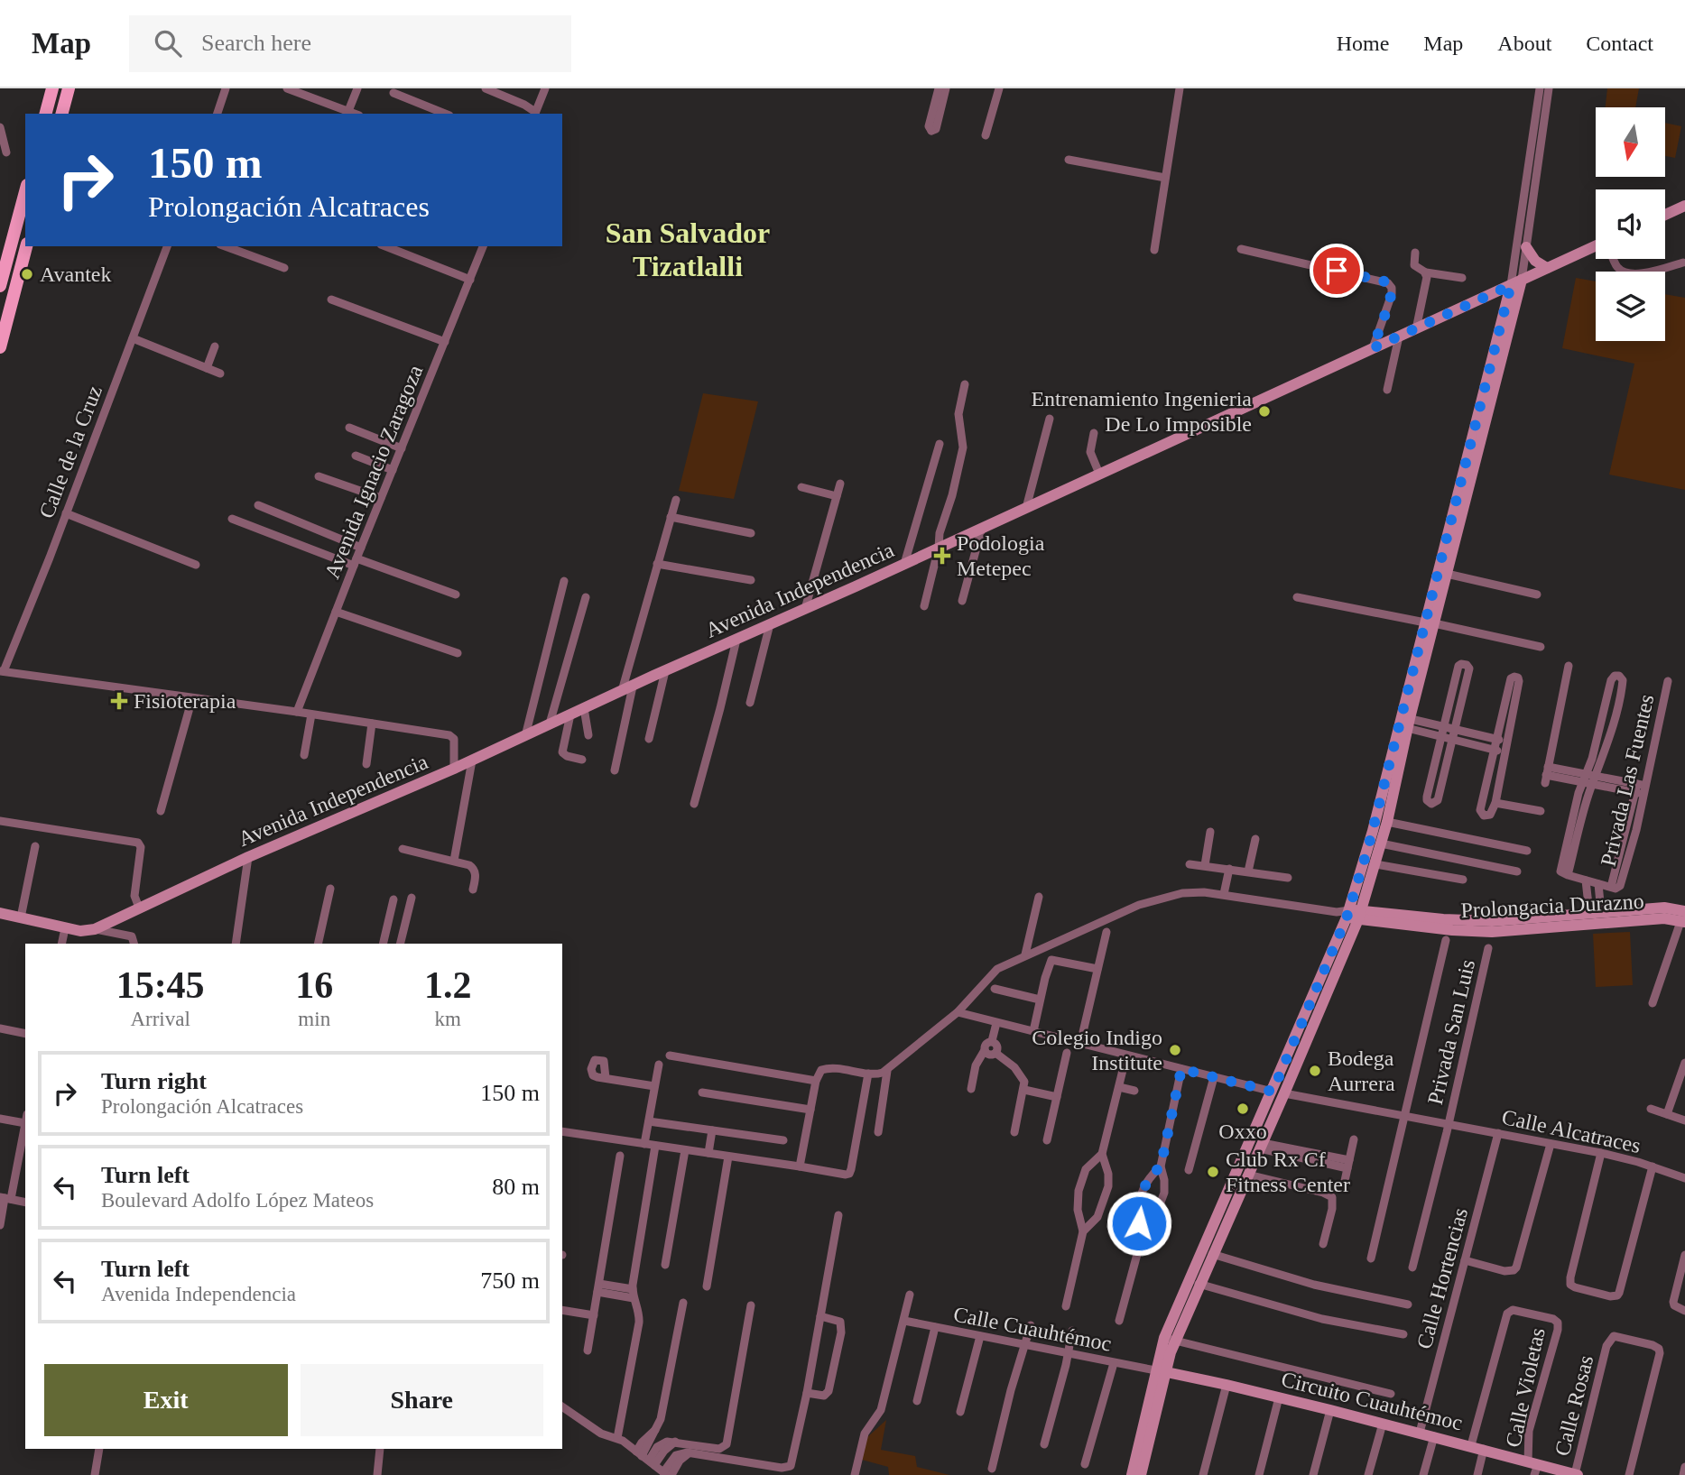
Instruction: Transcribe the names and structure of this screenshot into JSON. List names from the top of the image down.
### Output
{
  "streets": {
    "street": [
      "Calle de la Cruz",
      "Avenida Ignacio Zaragoza",
      "Avenida Independencia",
      "Privada Las Fuentes",
      "Prolongacia Durazno",
      "Privada San Luis",
      "Calle Alcatraces",
      "Calle Hortencias",
      "Calle Cuauhtémoc",
      "Calle Violetas",
      "Circuito Cuauhtémoc",
      "Calle Rosas"
    ]
  },
  "crossings": [
    ["Privada San Luis", "Calle Alcatraces"],
    ["Calle Alcatraces", "Calle Hortencias"],
    ["Calle Hortencias", "Circuito Cuauhtémoc"],
    ["Calle Cuauhtémoc", "Circuito Cuauhtémoc"],
    ["Calle Violetas", "Circuito Cuauhtémoc"],
    ["Circuito Cuauhtémoc", "Calle Rosas"]
  ],
  "districts": ["San Salvador Tizatlalli"],
  "places": {
    "other": [
      "Avantek",
      "Entrenamiento Ingenieria De Lo Imposible",
      "Colegio Indigo Institute",
      "Bodega Aurrera",
      "Oxxo",
      "Club Rx Cf Fitness Center"
    ],
    "health": ["Podologia Metepec", "Fisioterapia"]
  },
  "north": "bottom",
  "page": {
    "header": "Map",
    "search": "Search here",
    "nav": [
      "Home",
      "Map",
      "About",
      "Contact"
    ],
    "turn": ["150 m", "Prolongación Alcatraces"],
    "eta": [
      "15:45",
      "Arrival",
      "16",
      "min",
      "1.2",
      "km"
    ],
    "list": [
      {
        "name": "Turn right",
        "note": "Prolongación Alcatraces",
        "value": "150 m"
      },
      {
        "name": "Turn left",
        "note": "Boulevard Adolfo López Mateos",
        "value": "80 m"
      },
      {
        "name": "Turn left",
        "note": "Avenida Independencia",
        "value": "750 m"
      }
    ],
    "buttons": ["Exit", "Share"]
  }
}
